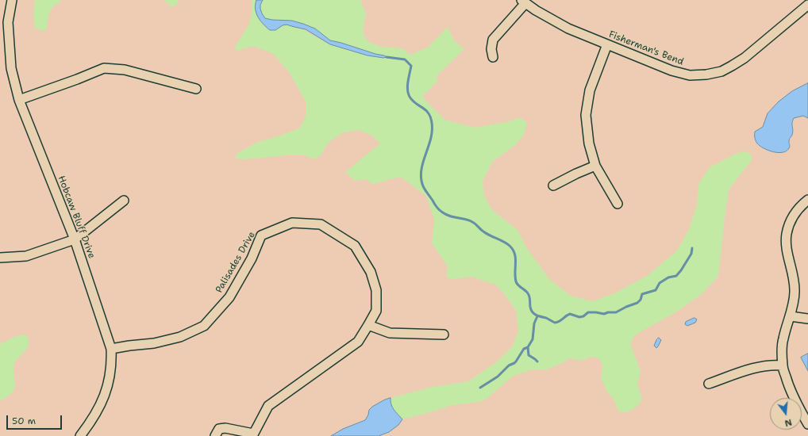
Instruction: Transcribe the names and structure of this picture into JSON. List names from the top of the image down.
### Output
{
  "streets": {
    "street": ["Fisherman's Bend", "Hobcaw Bluff Drive", "Palisades Drive"]
  },
  "crossings": [
    ["Hobcaw Bluff Drive", "Palisades Drive"]
  ],
  "scale_bar": "50 m",
  "north": "bottom"
}
